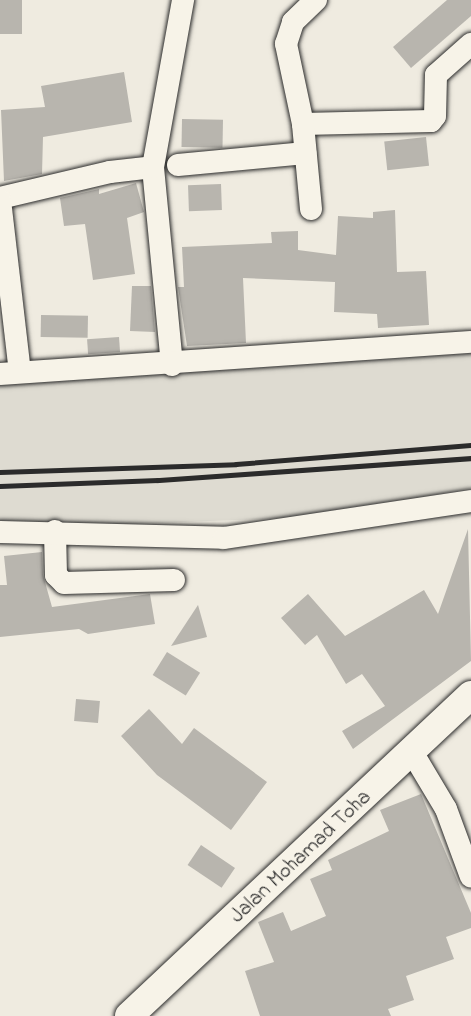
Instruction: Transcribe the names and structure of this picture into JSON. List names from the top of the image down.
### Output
{
  "streets": {
    "main road": ["Jalan Mohamad Toha"]
  }
}
